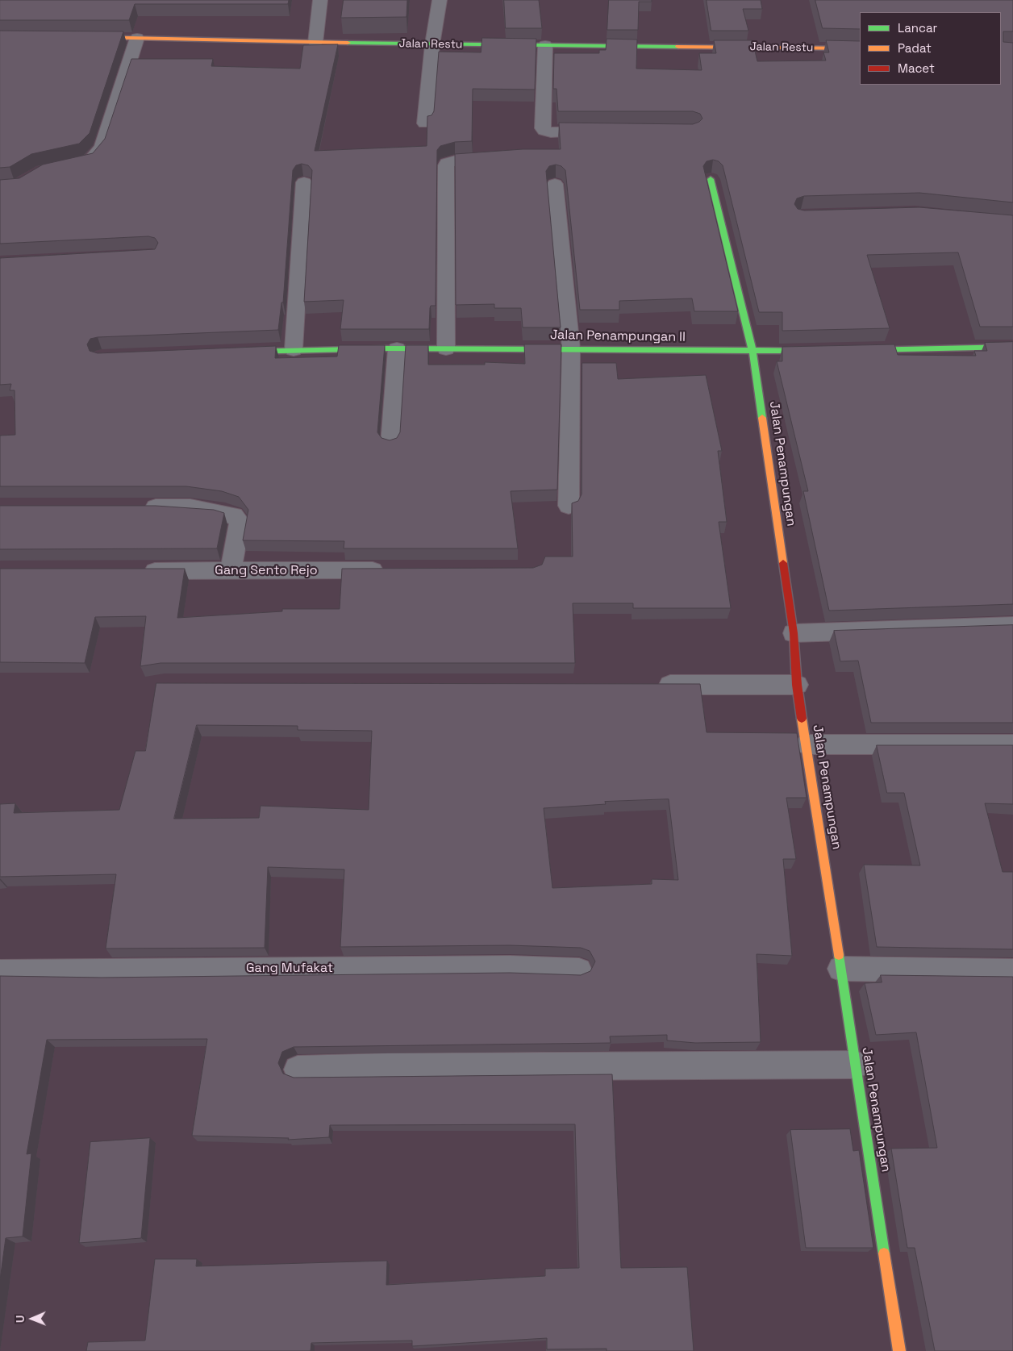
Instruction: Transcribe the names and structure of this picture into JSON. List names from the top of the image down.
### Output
{
  "streets": {
    "street": [
      "Jalan Restu",
      "Jalan Penampungan II",
      "Jalan Penampungan",
      "Gang Sento Rejo",
      "Gang Mufakat"
    ]
  },
  "crossings": [
    ["Jalan Penampungan II", "Jalan Penampungan"]
  ],
  "legend": ["Lancar", "Padat", "Macet"],
  "north": "left"
}
